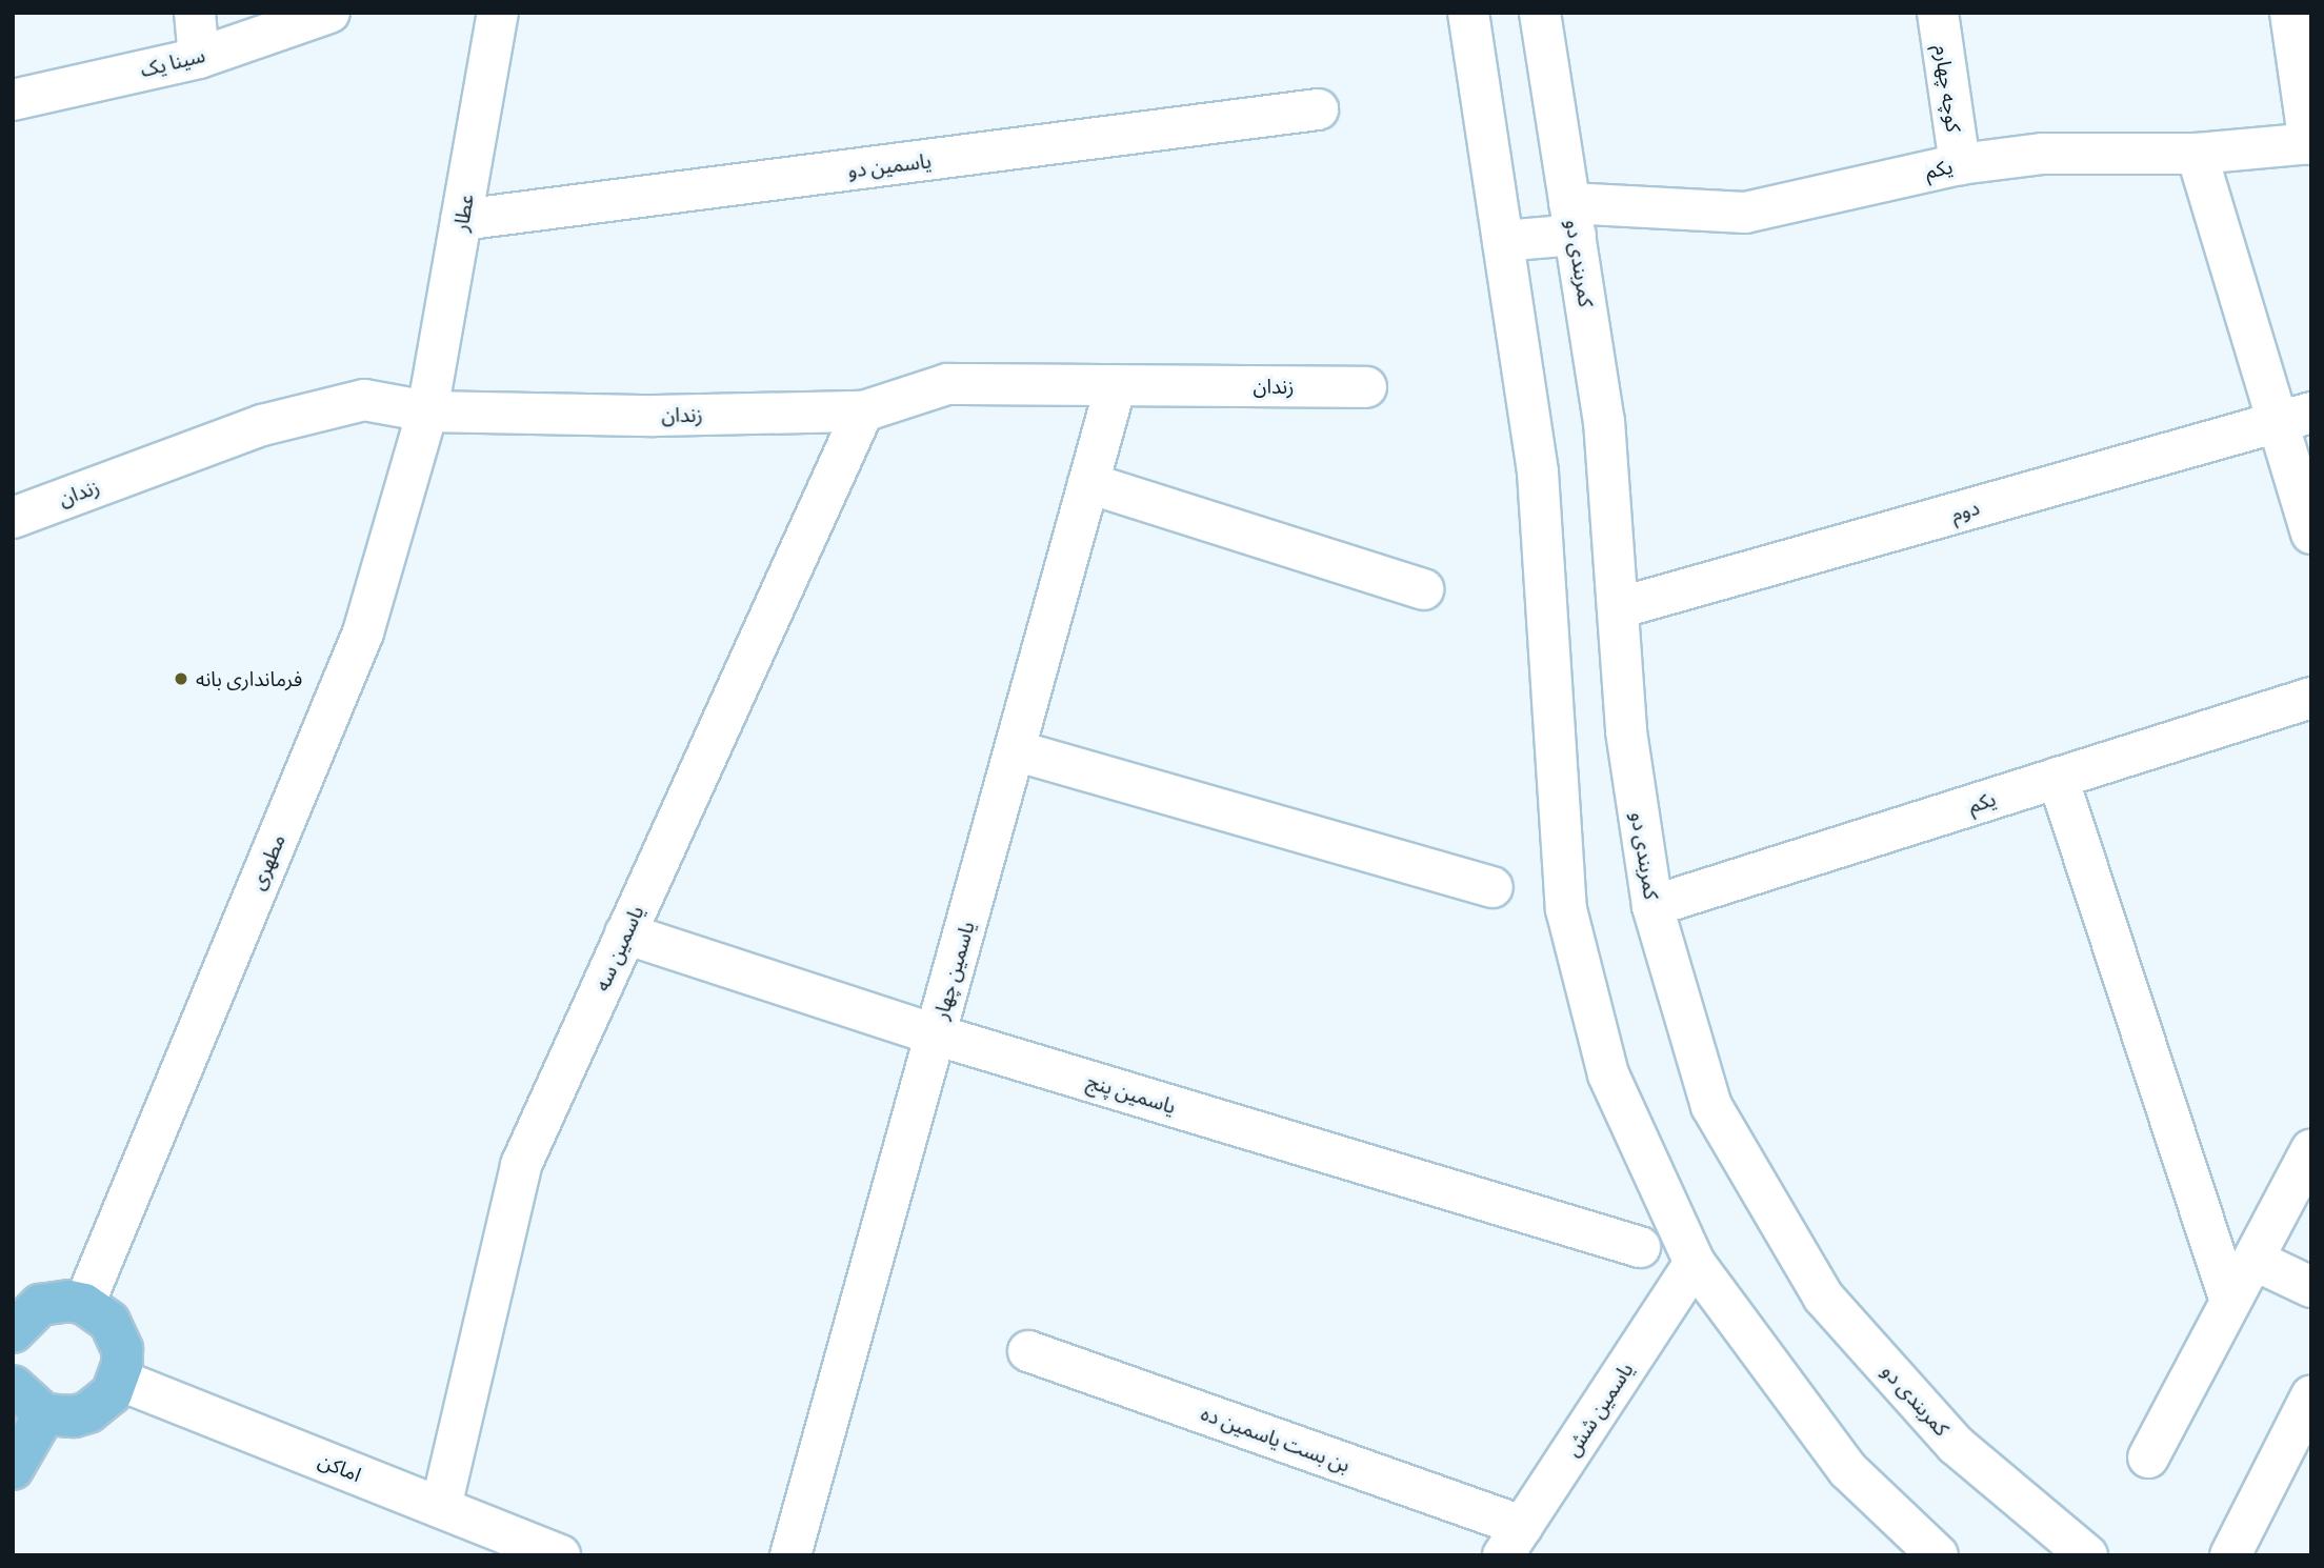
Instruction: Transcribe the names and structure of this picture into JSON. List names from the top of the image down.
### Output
{
  "streets": {
    "street": [
      "سینا یک",
      "کوچه چهارم",
      "یاسمین دو",
      "یکم",
      "عطار",
      "کمربندی دو",
      "زندان",
      "دوم",
      "مطهری",
      "یاسمین سه",
      "یاسمین چهار",
      "یاسمین پنج",
      "یاسمین شش",
      "بن بست یاسمین ده",
      "اماکن"
    ]
  },
  "crossings": [
    ["کوچه چهارم", "یکم"],
    ["یاسمین دو", "عطار"],
    ["یکم", "کمربندی دو"],
    ["عطار", "زندان"],
    ["عطار", "مطهری"],
    ["کمربندی دو", "دوم"],
    ["زندان", "مطهری"],
    ["زندان", "یاسمین سه"],
    ["زندان", "یاسمین چهار"],
    ["یاسمین سه", "یاسمین پنج"],
    ["یاسمین سه", "اماکن"],
    ["یاسمین چهار", "یاسمین پنج"],
    ["یاسمین شش", "بن بست یاسمین ده"]
  ],
  "places": ["فرمانداری بانه"]
}
